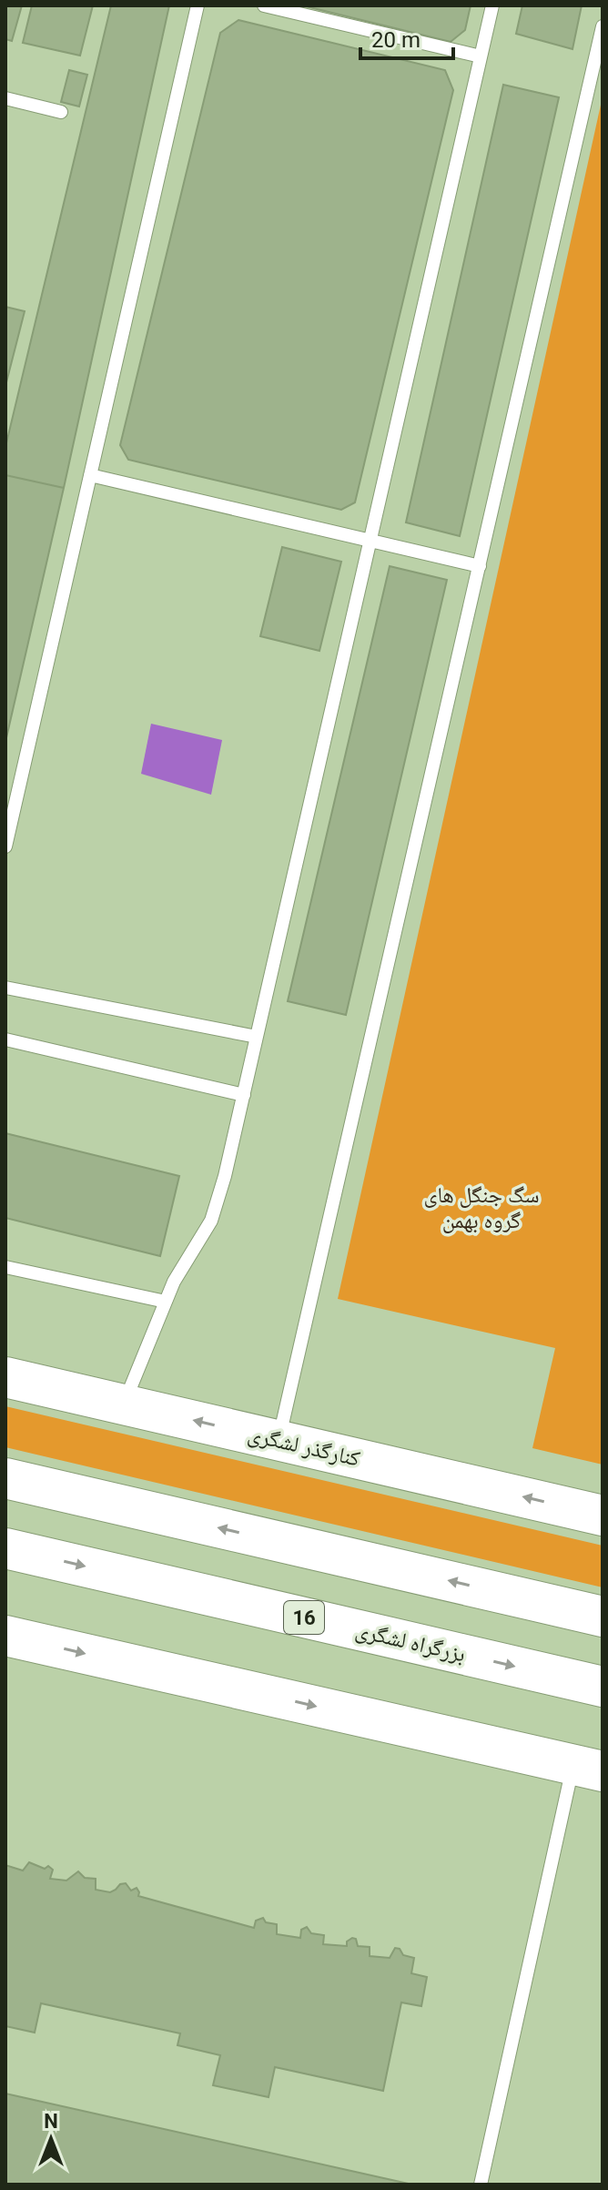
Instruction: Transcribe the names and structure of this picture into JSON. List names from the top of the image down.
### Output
{
  "streets": {
    "main road": ["کنارگذر لشگری", "16", "بزرگراه لشگری"]
  },
  "parks": ["سگ جنگل های گروه بهمن"],
  "scale_bar": "20 m",
  "north": "top"
}
